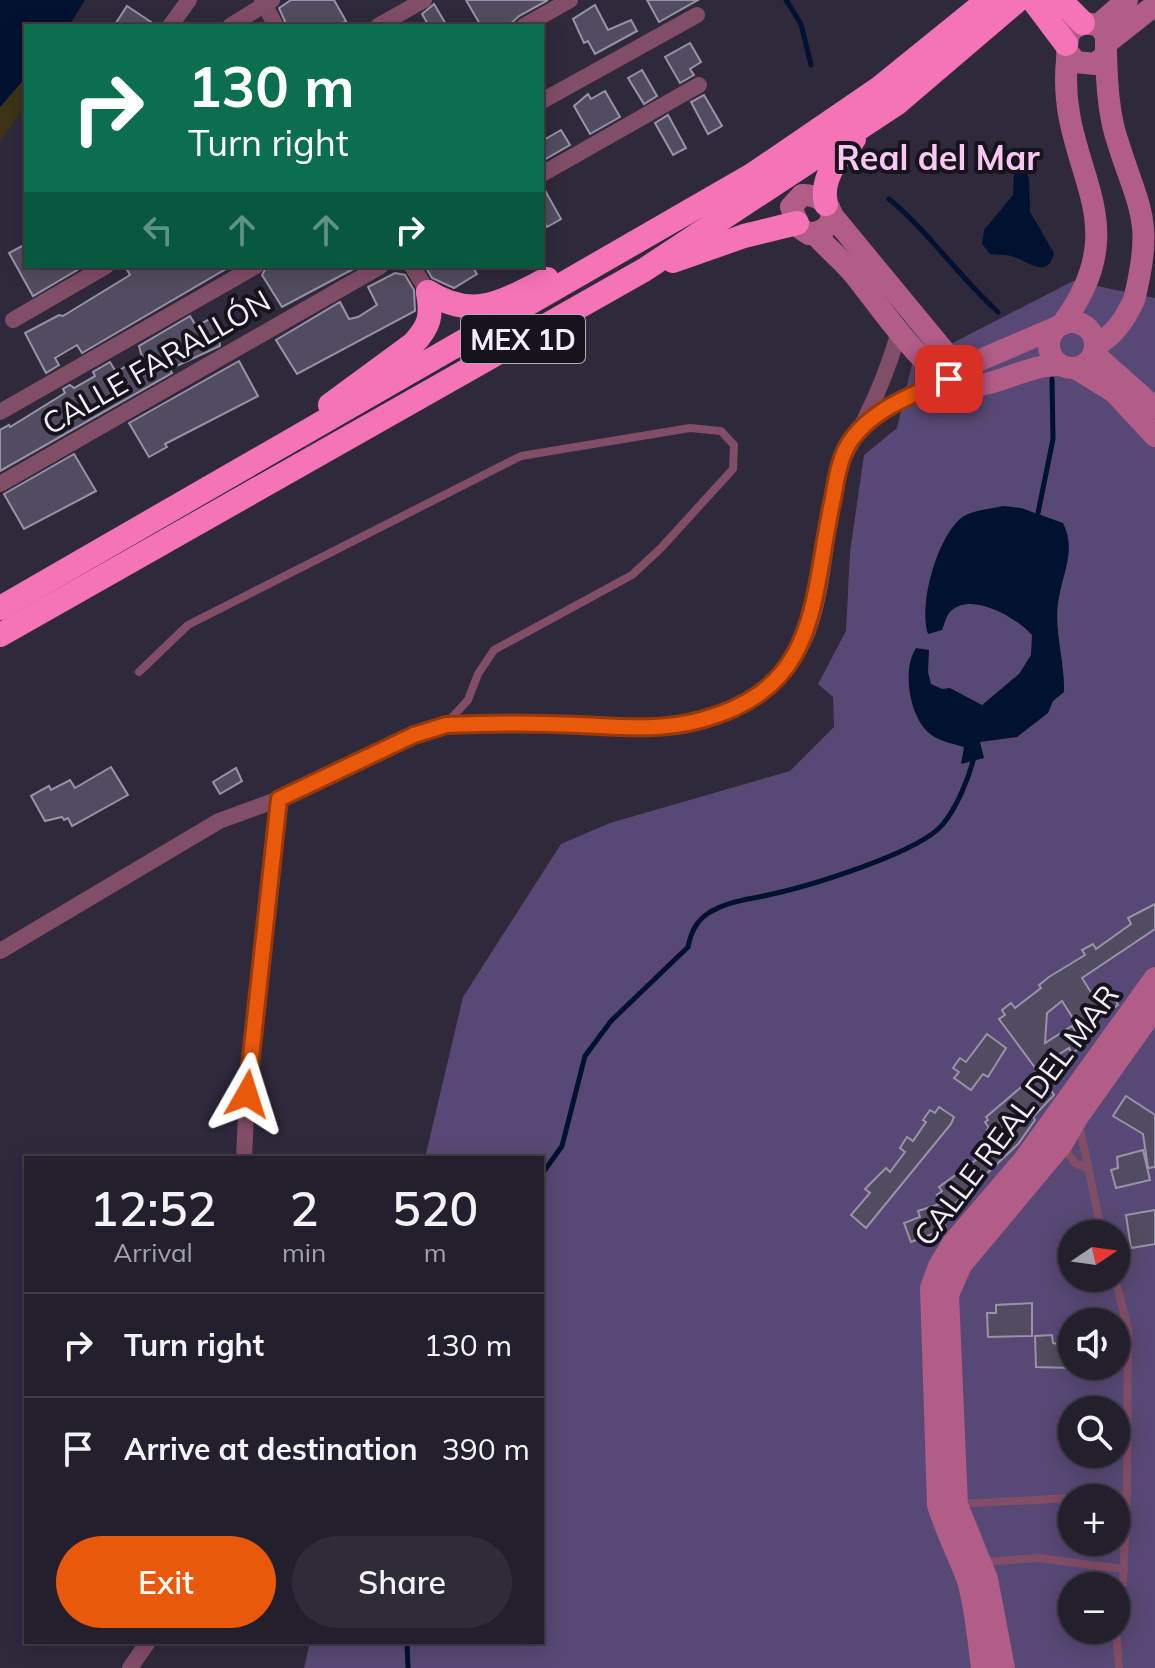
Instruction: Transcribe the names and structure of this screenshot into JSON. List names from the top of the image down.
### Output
{
  "streets": {
    "highway": ["MEX 1D"],
    "street": ["CALLE FARALLÓN", "CALLE REAL DEL MAR"]
  },
  "districts": ["Real del Mar"],
  "north": "right",
  "page": {
    "turn": ["130 m", "Turn right"],
    "eta": [
      "12:52",
      "Arrival",
      "2",
      "min",
      "520",
      "m"
    ],
    "map_buttons": ["+", "−"],
    "list": [
      {
        "name": "Turn right",
        "value": "130 m"
      },
      {
        "name": "Arrive at destination",
        "value": "390 m"
      }
    ],
    "buttons": ["Exit", "Share"]
  }
}
